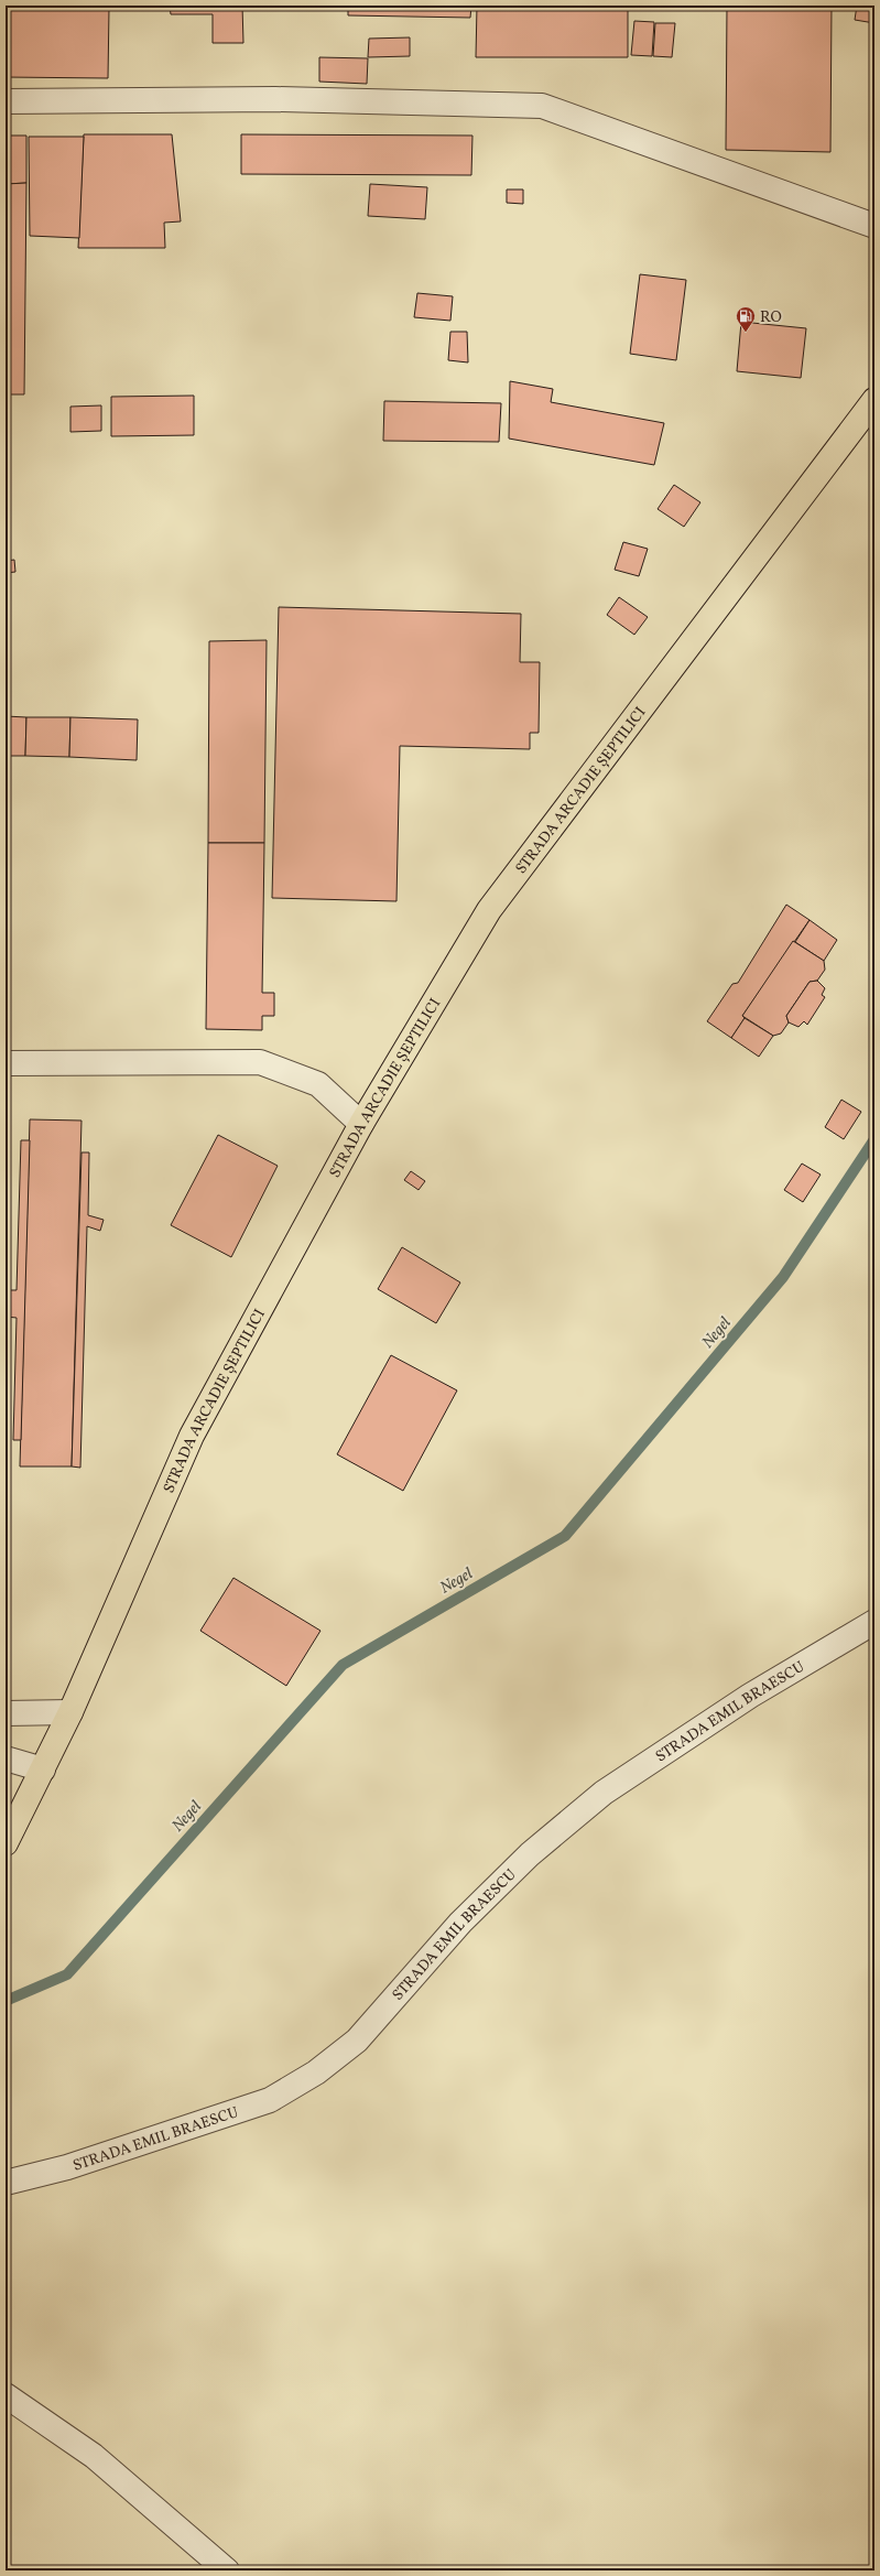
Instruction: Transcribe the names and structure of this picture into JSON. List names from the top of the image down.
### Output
{
  "streets": {
    "main road": ["STRADA ARCADIE ȘEPTILICI"],
    "street": ["STRADA EMIL BRAESCU"]
  },
  "water": ["Negel"],
  "places": {
    "fuel station": ["RO"]
  }
}
